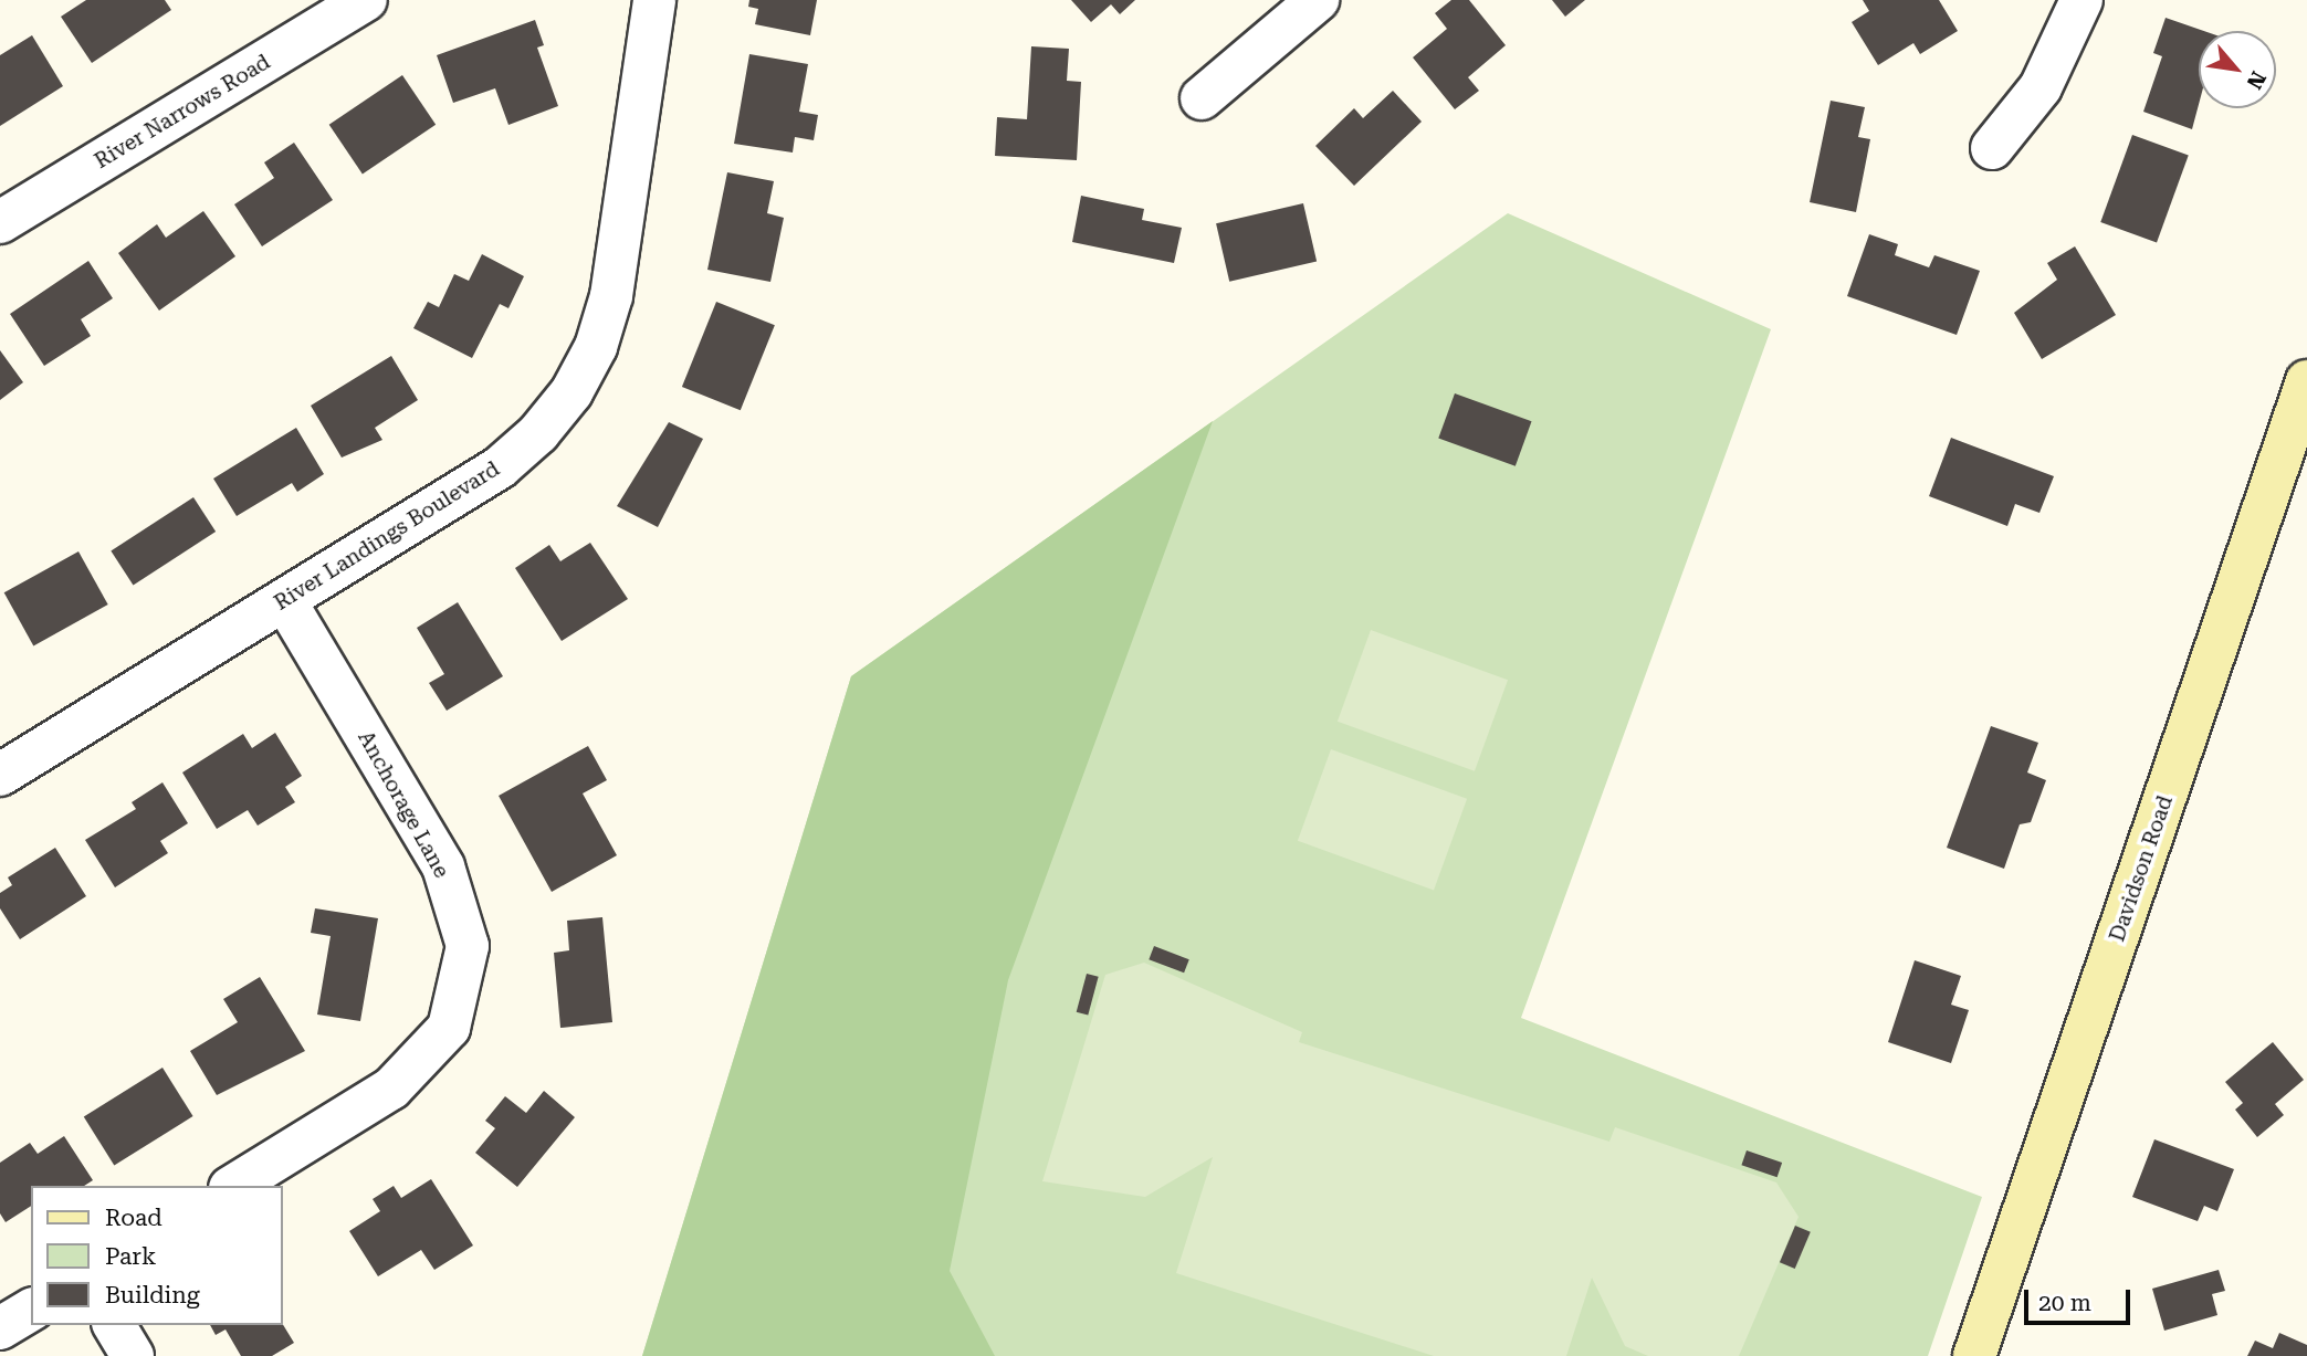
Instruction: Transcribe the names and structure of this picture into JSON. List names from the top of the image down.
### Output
{
  "streets": {
    "main road": ["Davidson Road"],
    "street": ["River Narrows Road", "River Landings Boulevard", "Anchorage Lane"]
  },
  "crossings": [
    ["River Landings Boulevard", "Anchorage Lane"]
  ],
  "legend": ["Road", "Park", "Building"],
  "scale_bar": "20 m",
  "north": "bottom right"
}
